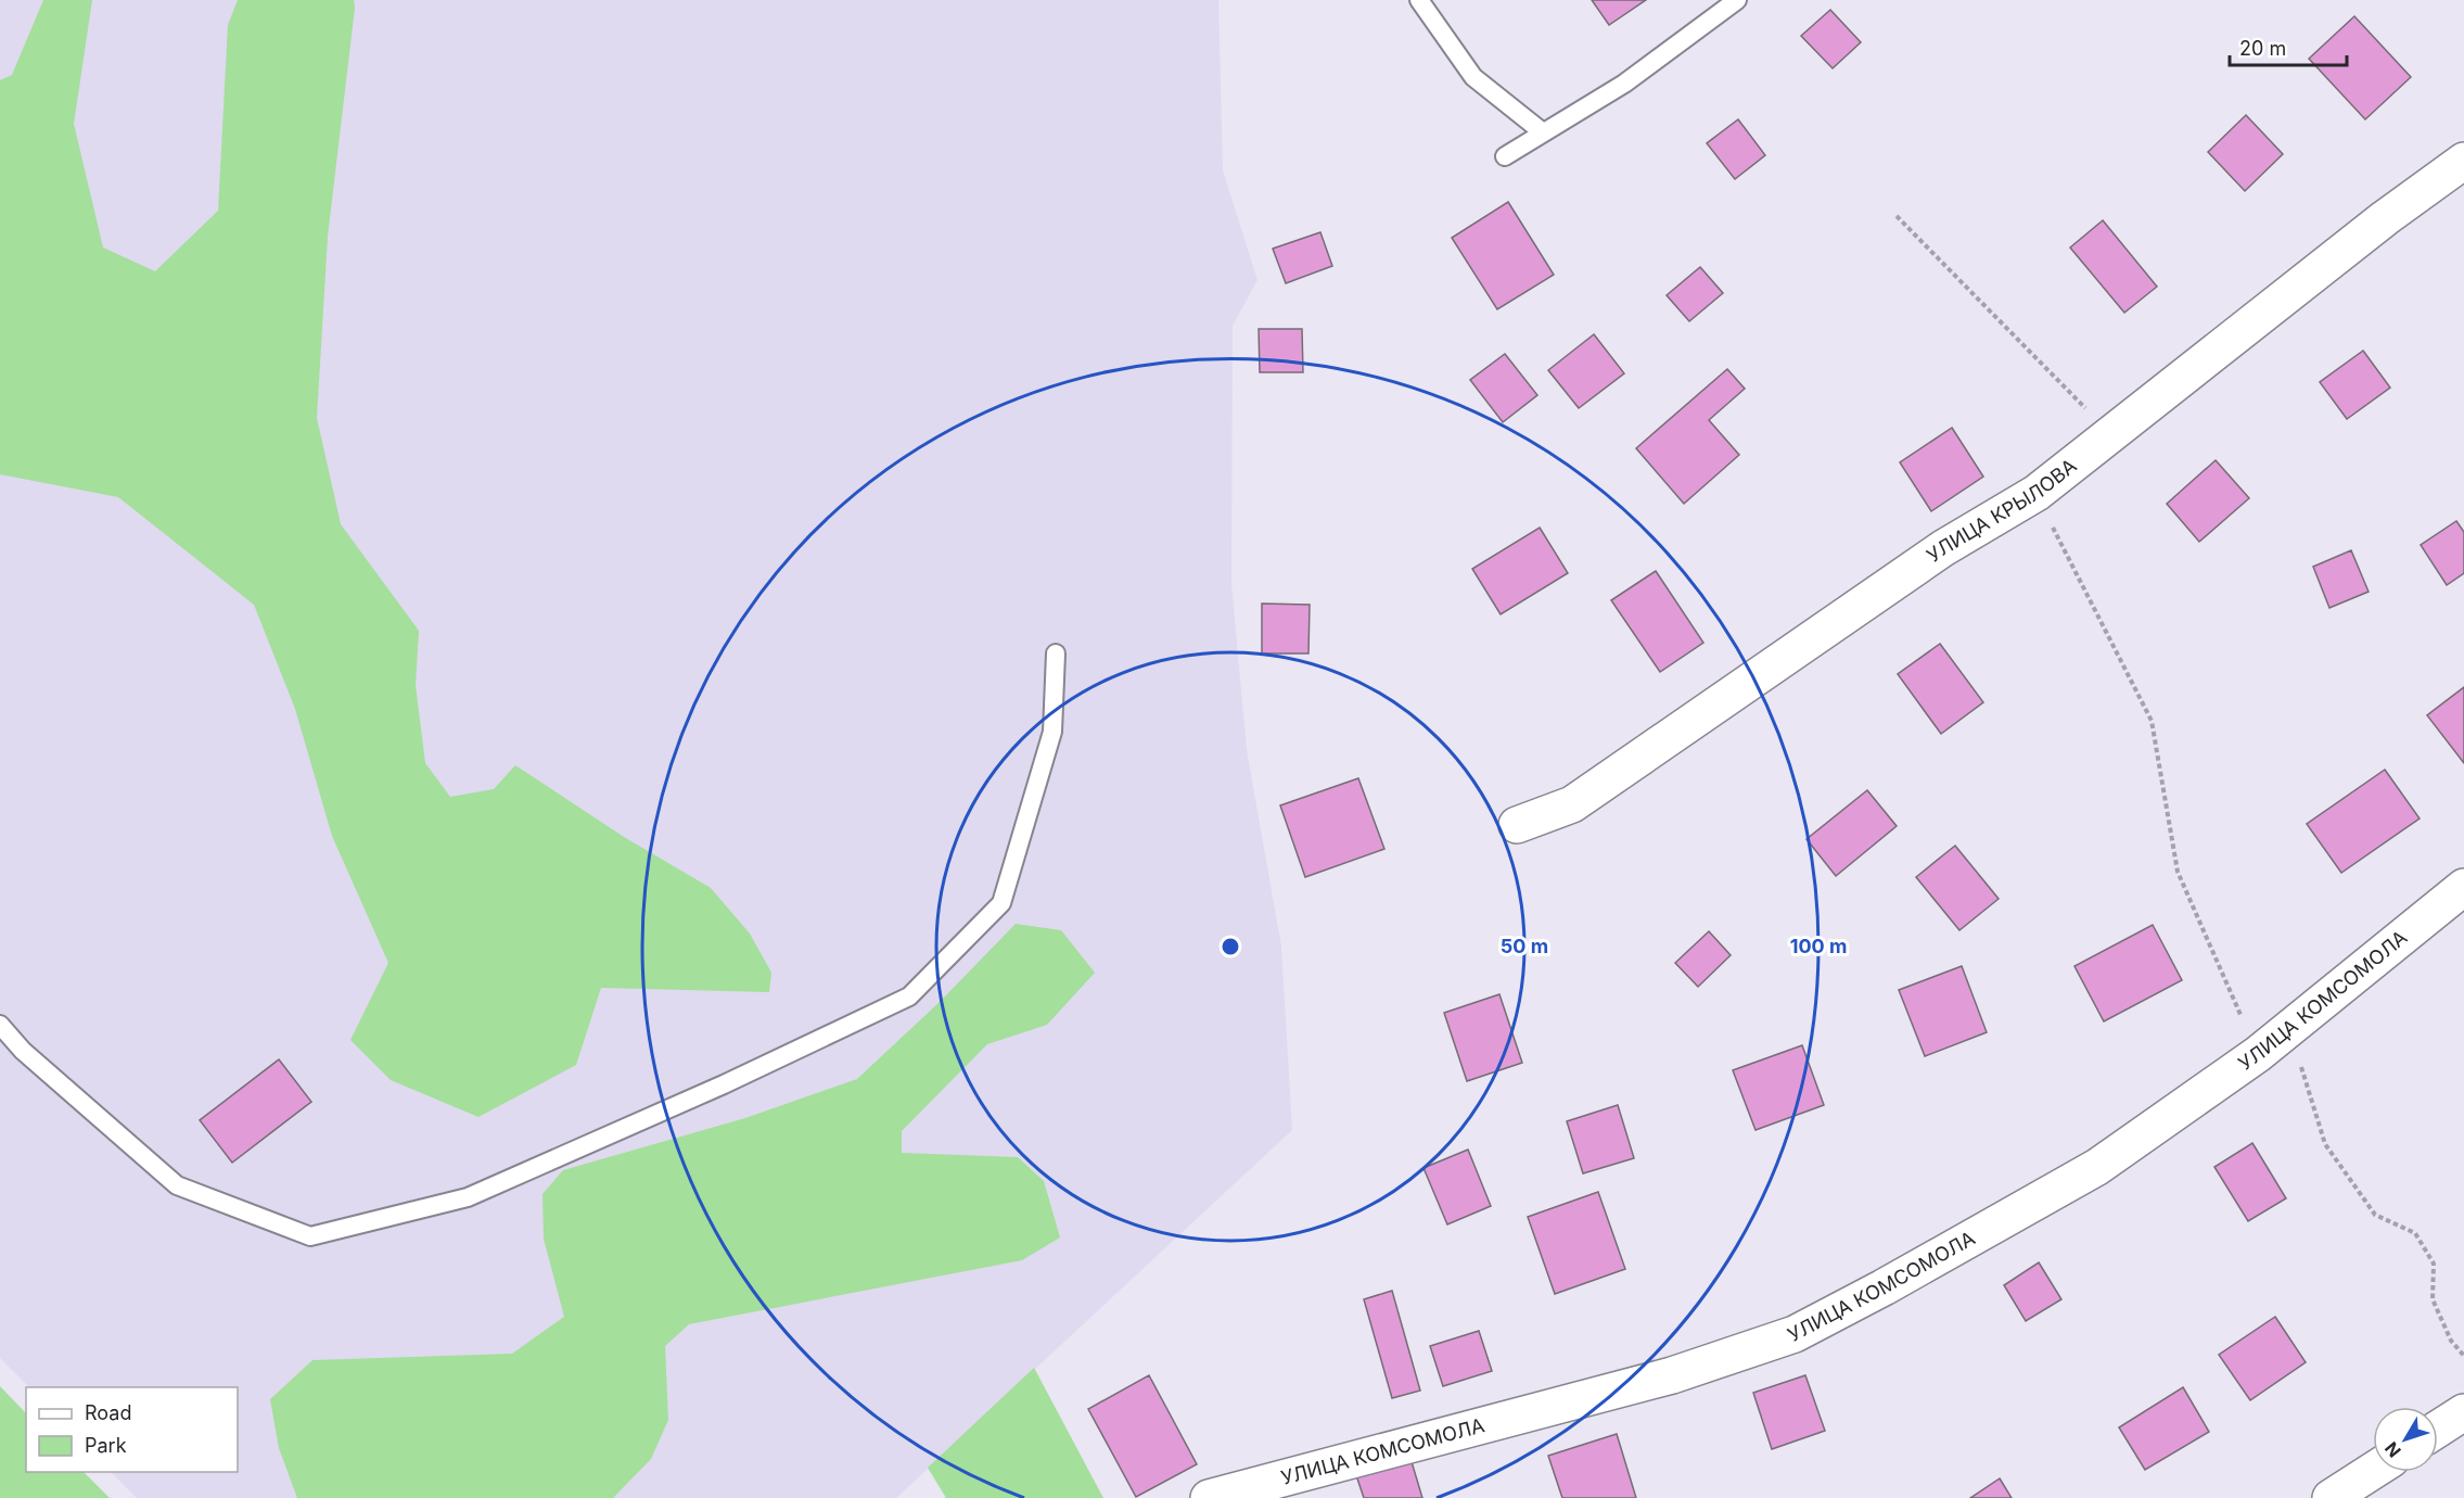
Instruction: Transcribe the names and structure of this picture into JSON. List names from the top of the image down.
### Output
{
  "streets": {
    "street": ["УЛИЦА КРЫЛОВА", "УЛИЦА КОМСОМОЛА"]
  },
  "legend": ["Road", "Park"],
  "scale_bar": "20 m",
  "north": "bottom left",
  "rings": ["50 m", "100 m"]
}
